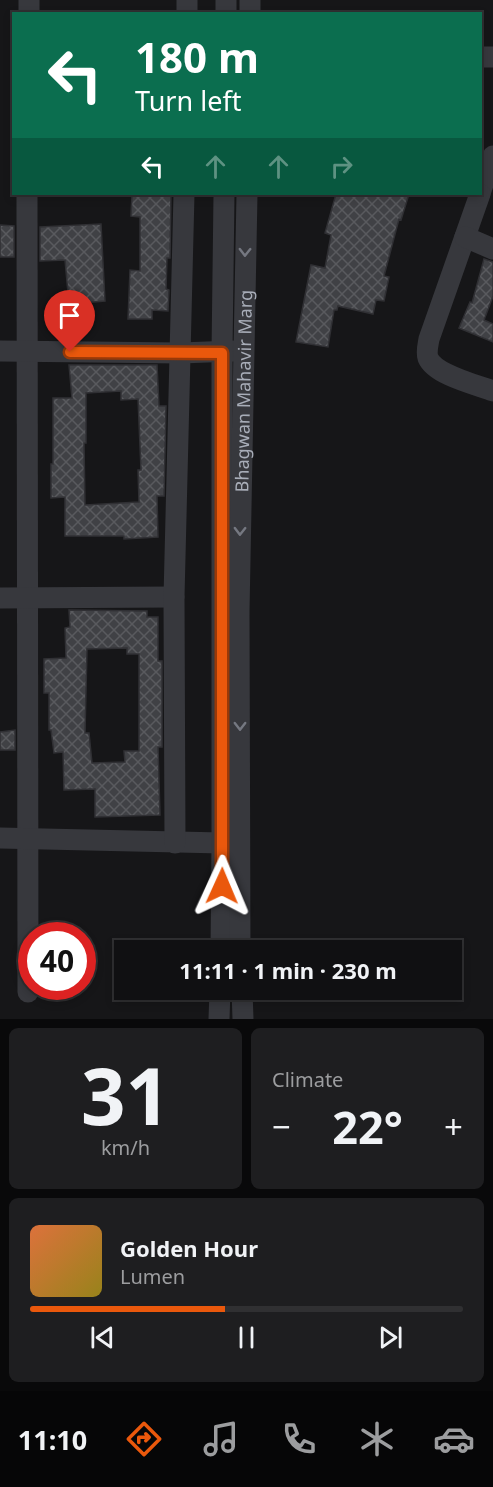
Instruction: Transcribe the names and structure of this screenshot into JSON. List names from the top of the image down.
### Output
{
  "streets": {
    "street": ["Bhagwan Mahavir Marg"]
  },
  "page": {
    "turn": ["180 m", "Turn left"],
    "limit": "40",
    "trip": "11:11 · 1 min · 230 m",
    "tile": [
      ["31", "km/h"],
      "Climate"
    ],
    "heat": ["−", "22°", "+"],
    "song": ["Golden Hour", "Lumen"],
    "tabs": "11:10"
  }
}
